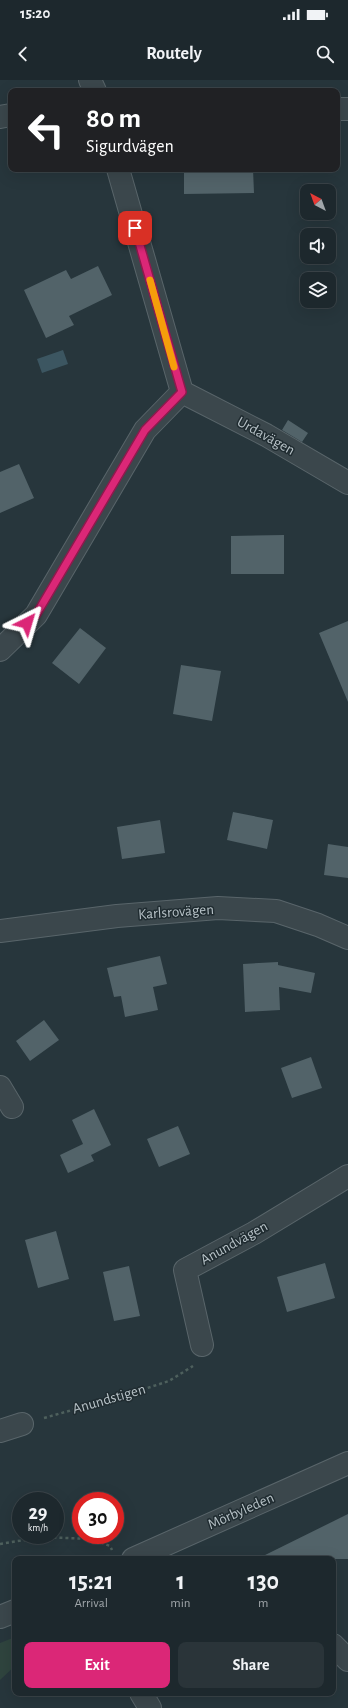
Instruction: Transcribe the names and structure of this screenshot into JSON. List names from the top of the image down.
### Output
{
  "streets": {
    "street": [
      "Urdavägen",
      "Karlsrovägen",
      "Anundvägen",
      "Mörbyleden"
    ],
    "path": ["Anundstigen"]
  },
  "crossings": [
    ["Anundvägen", "Anundstigen"]
  ],
  "north": "top left",
  "page": {
    "status": "15:20",
    "header": "Routely",
    "turn": ["80 m", "Sigurdvägen"],
    "speed": "29 km/h",
    "limit": "30",
    "eta": [
      "15:21",
      "Arrival",
      "1",
      "min",
      "130",
      "m"
    ],
    "buttons": ["Exit", "Share"]
  }
}
